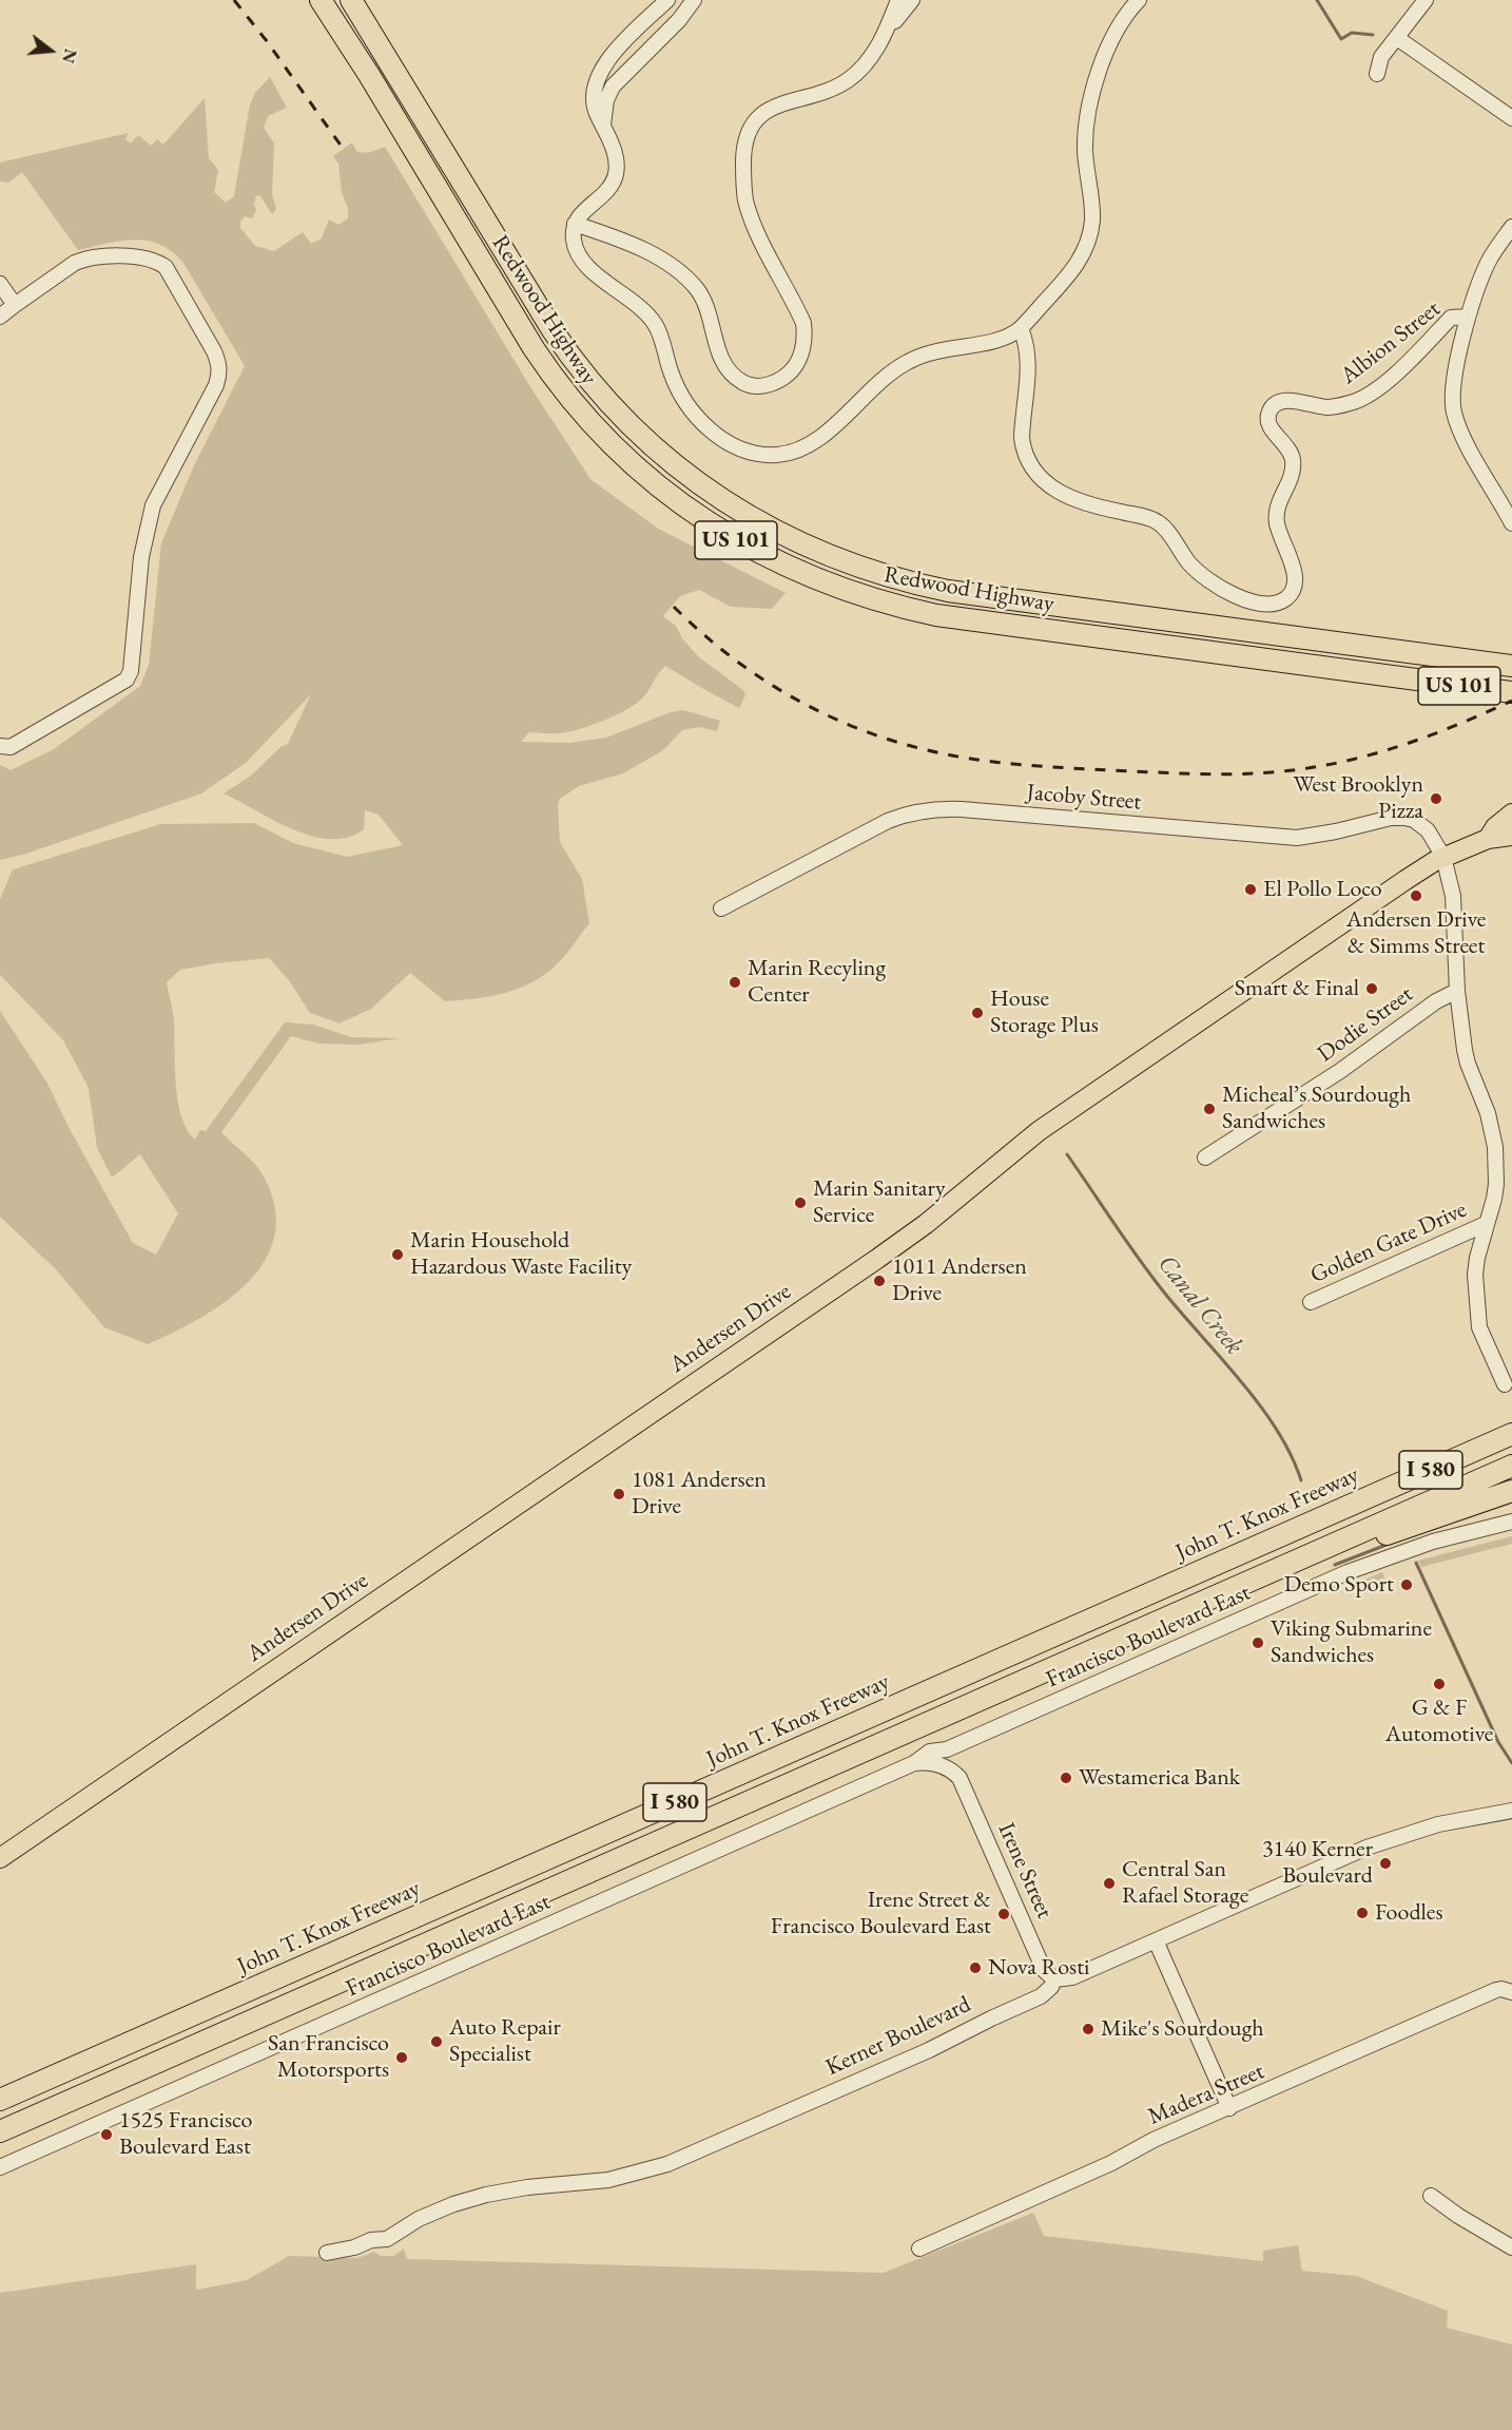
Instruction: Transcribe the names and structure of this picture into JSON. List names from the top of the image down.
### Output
{
  "streets": {
    "highway": [
      "Redwood Highway",
      "US 101",
      "I 580",
      "John T. Knox Freeway"
    ],
    "main road": ["Andersen Drive"],
    "street": [
      "Albion Street",
      "Jacoby Street",
      "Dodie Street",
      "Golden Gate Drive",
      "Francisco Boulevard East",
      "Irene Street",
      "Kerner Boulevard",
      "Madera Street"
    ]
  },
  "crossings": [
    ["Jacoby Street", "Dodie Street"],
    ["Jacoby Street", "Golden Gate Drive"],
    ["Jacoby Street", "Andersen Drive"],
    ["Francisco Boulevard East", "Irene Street"],
    ["Irene Street", "Kerner Boulevard"]
  ],
  "water": ["Canal Creek"],
  "places": [
    "West Brooklyn Pizza",
    "El Pollo Loco",
    "Andersen Drive & Simms Street",
    "Marin Recyling Center",
    "Smart & Final",
    "House Storage Plus",
    "Micheal’s Sourdough Sandwiches",
    "Marin Sanitary Service",
    "Marin Household Hazardous Waste Facility",
    "1011 Andersen Drive",
    "1081 Andersen Drive",
    "Demo Sport",
    "Viking Submarine Sandwiches",
    "G & F Automotive",
    "Westamerica Bank",
    "3140 Kerner Boulevard",
    "Central San Rafael Storage",
    "Foodles",
    "Irene Street & Francisco Boulevard East",
    "Nova Rosti",
    "Mike's Sourdough",
    "Auto Repair Specialist",
    "San Francisco Motorsports",
    "1525 Francisco Boulevard East"
  ],
  "north": "right"
}
